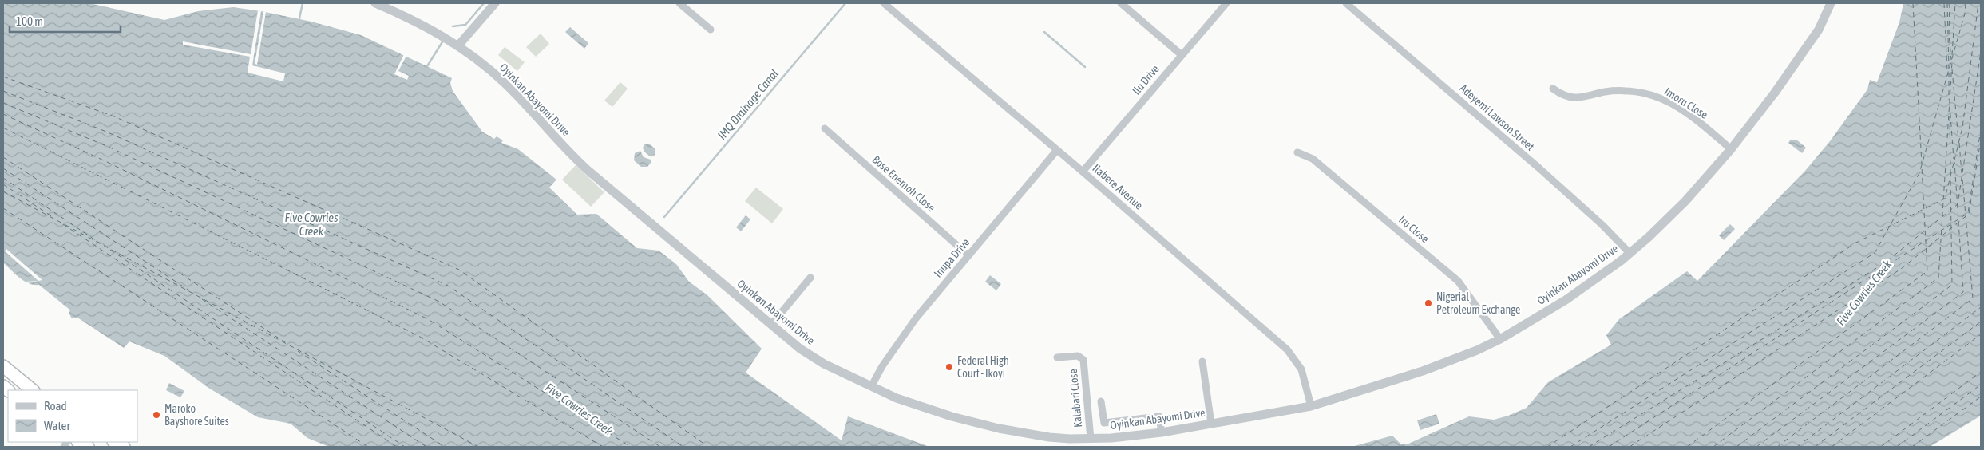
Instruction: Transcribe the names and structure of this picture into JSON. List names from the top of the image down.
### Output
{
  "streets": {
    "street": [
      "Ilu Drive",
      "Oyinkan Abayomi Drive",
      "Imoru Close",
      "Adeyemi Lawson Street",
      "Bose Enemoh Close",
      "Ilabere Avenue",
      "Iru Close",
      "Inupa Drive",
      "Kalabari Close"
    ]
  },
  "crossings": [
    ["Ilu Drive", "Ilabere Avenue"],
    ["Oyinkan Abayomi Drive", "Imoru Close"],
    ["Oyinkan Abayomi Drive", "Adeyemi Lawson Street"],
    ["Oyinkan Abayomi Drive", "Ilabere Avenue"],
    ["Oyinkan Abayomi Drive", "Iru Close"],
    ["Oyinkan Abayomi Drive", "Inupa Drive"],
    ["Oyinkan Abayomi Drive", "Kalabari Close"],
    ["Bose Enemoh Close", "Inupa Drive"],
    ["Ilabere Avenue", "Inupa Drive"]
  ],
  "water": ["IMQ Drainage Canal", "Five Cowries Creek"],
  "places": ["Nigerial Petroleum Exchange", "Federal High Court - Ikoyi", "Maroko Bayshore Suites"],
  "legend": ["Road", "Water"],
  "scale_bar": "100 m"
}
